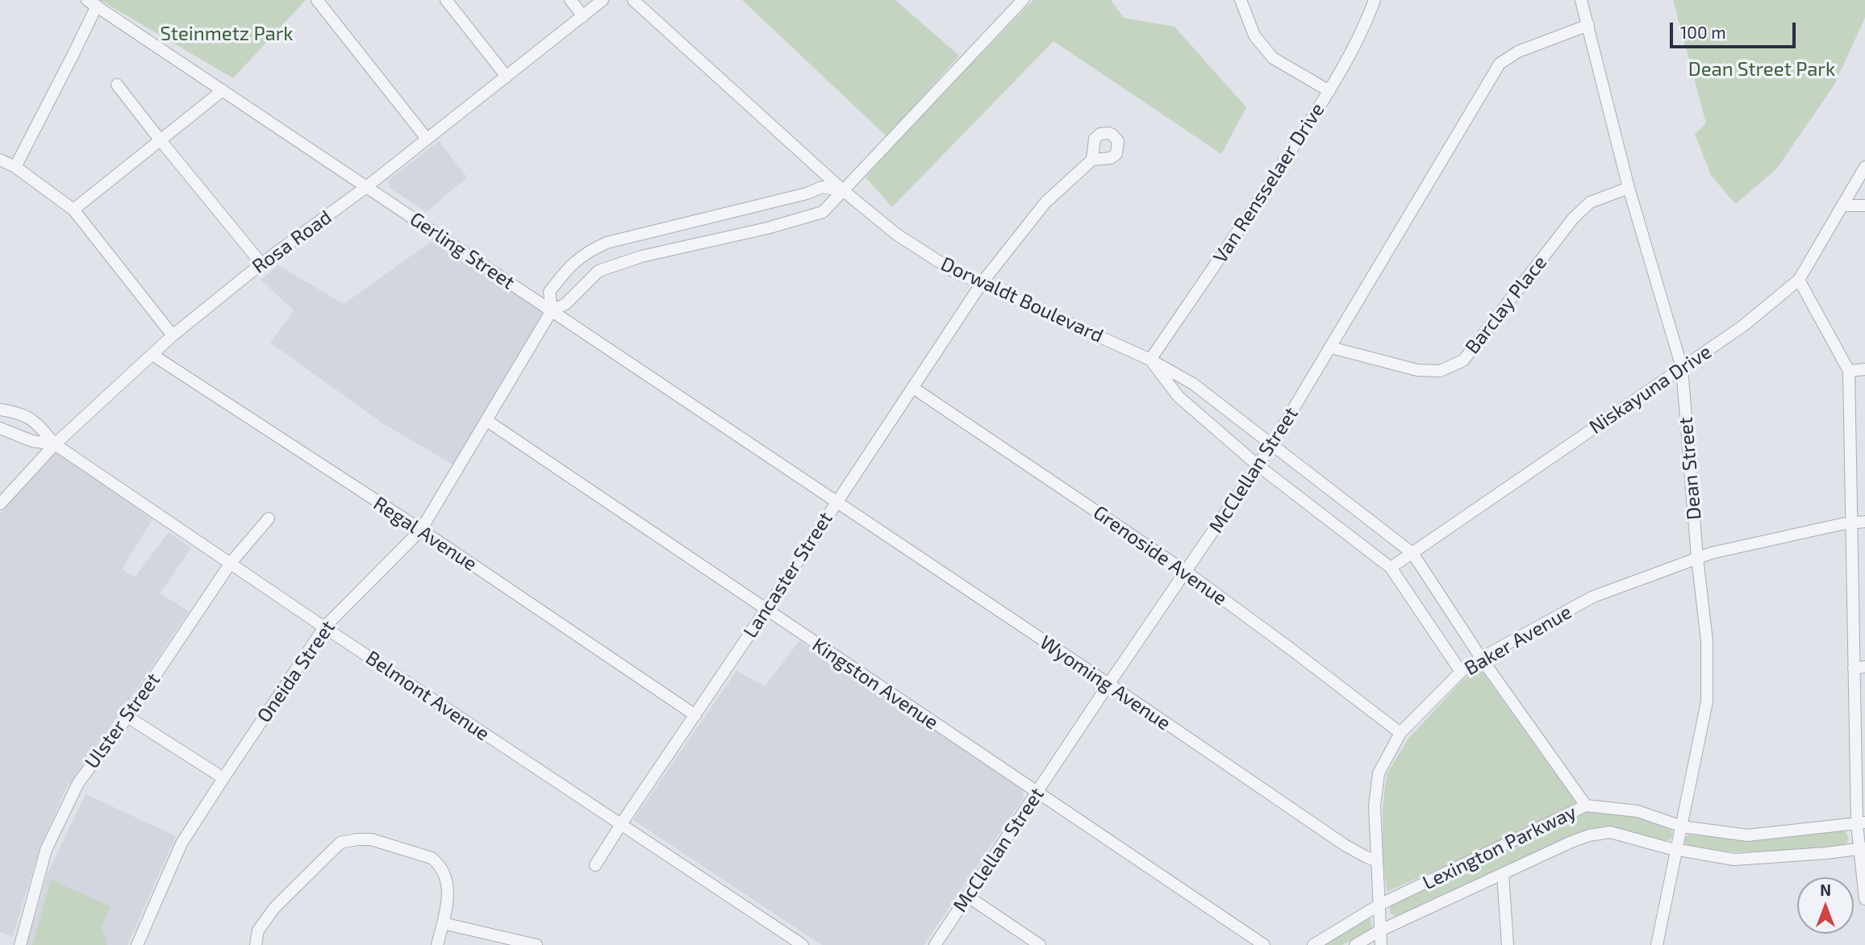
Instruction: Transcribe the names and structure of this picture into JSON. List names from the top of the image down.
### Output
{
  "streets": {
    "street": [
      "Van Rensselaer Drive",
      "Rosa Road",
      "Gerling Street",
      "Dorwaldt Boulevard",
      "Barclay Place",
      "Niskayuna Drive",
      "Dean Street",
      "McClellan Street",
      "Regal Avenue",
      "Grenoside Avenue",
      "Lancaster Street",
      "Baker Avenue",
      "Oneida Street",
      "Wyoming Avenue",
      "Kingston Avenue",
      "Belmont Avenue",
      "Ulster Street",
      "Lexington Parkway"
    ]
  },
  "crossings": [
    ["Van Rensselaer Drive", "Dorwaldt Boulevard"],
    ["Rosa Road", "Gerling Street"],
    ["Rosa Road", "Regal Avenue"],
    ["Rosa Road", "Belmont Avenue"],
    ["Gerling Street", "Lancaster Street"],
    ["Gerling Street", "Oneida Street"],
    ["Gerling Street", "Wyoming Avenue"],
    ["Dorwaldt Boulevard", "Niskayuna Drive"],
    ["Dorwaldt Boulevard", "McClellan Street"],
    ["Dorwaldt Boulevard", "Lancaster Street"],
    ["Dorwaldt Boulevard", "Baker Avenue"],
    ["Dorwaldt Boulevard", "Lexington Parkway"],
    ["Barclay Place", "Dean Street"],
    ["Barclay Place", "McClellan Street"],
    ["Niskayuna Drive", "Dean Street"],
    ["Dean Street", "McClellan Street"],
    ["Dean Street", "Baker Avenue"],
    ["Dean Street", "Lexington Parkway"],
    ["McClellan Street", "Grenoside Avenue"],
    ["McClellan Street", "Wyoming Avenue"],
    ["McClellan Street", "Kingston Avenue"],
    ["Regal Avenue", "Lancaster Street"],
    ["Regal Avenue", "Oneida Street"],
    ["Grenoside Avenue", "Lancaster Street"],
    ["Grenoside Avenue", "Baker Avenue"],
    ["Lancaster Street", "Wyoming Avenue"],
    ["Lancaster Street", "Kingston Avenue"],
    ["Lancaster Street", "Belmont Avenue"],
    ["Baker Avenue", "Wyoming Avenue"],
    ["Baker Avenue", "Lexington Parkway"],
    ["Oneida Street", "Kingston Avenue"],
    ["Oneida Street", "Belmont Avenue"],
    ["Belmont Avenue", "Ulster Street"]
  ],
  "parks": ["Steinmetz Park", "Dean Street Park"],
  "scale_bar": "100 m",
  "north": "top"
}
